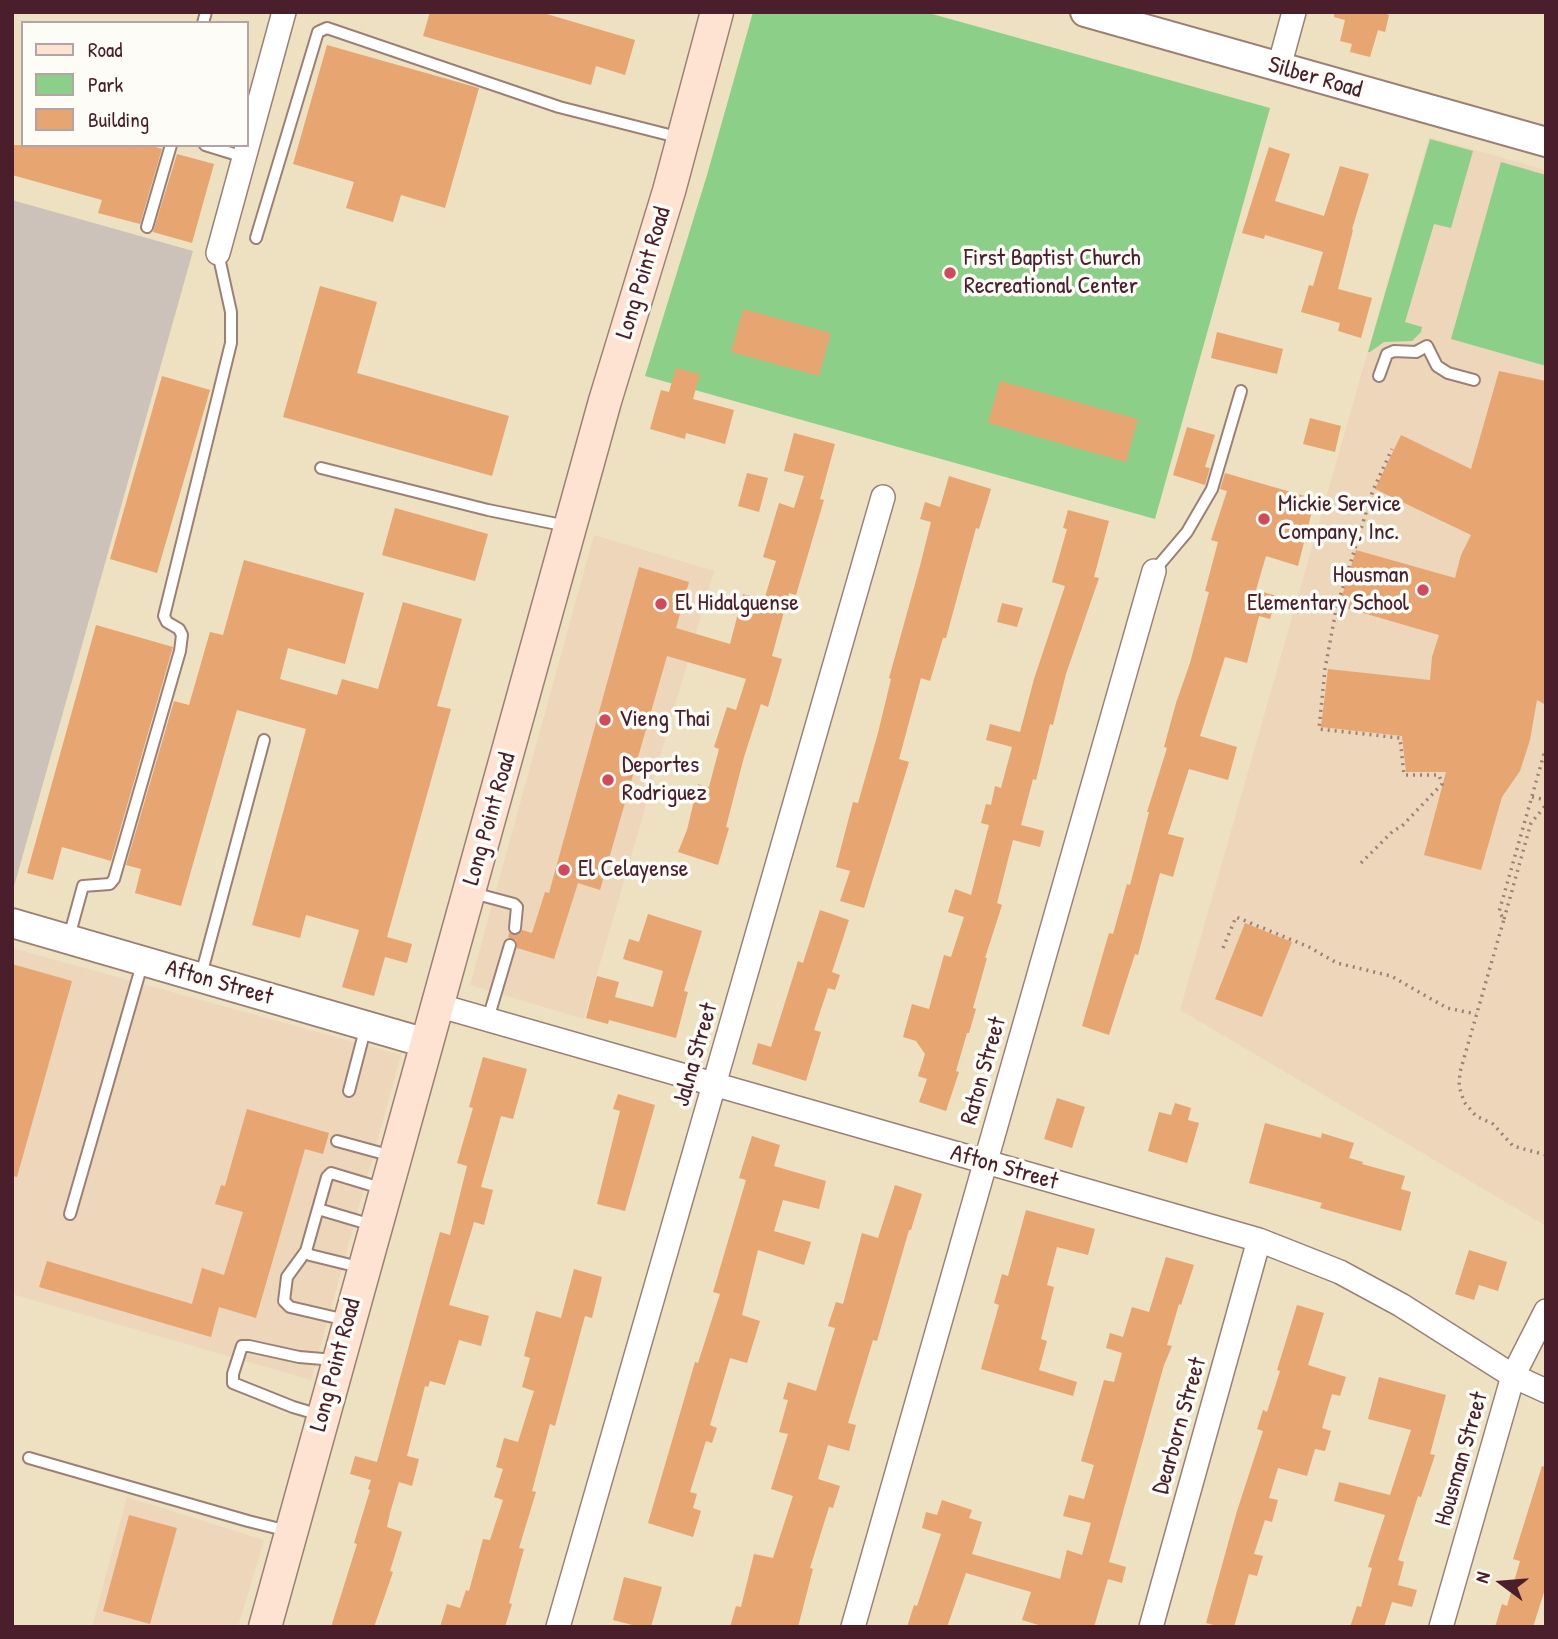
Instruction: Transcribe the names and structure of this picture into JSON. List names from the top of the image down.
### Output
{
  "streets": {
    "main road": ["Long Point Road"],
    "street": [
      "Silber Road",
      "Afton Street",
      "Jalna Street",
      "Raton Street",
      "Dearborn Street",
      "Housman Street"
    ]
  },
  "crossings": [
    ["Long Point Road", "Afton Street"],
    ["Afton Street", "Jalna Street"],
    ["Afton Street", "Raton Street"],
    ["Afton Street", "Dearborn Street"],
    ["Afton Street", "Housman Street"]
  ],
  "places": [
    "First Baptist Church Recreational Center",
    "Mickie Service Company, Inc.",
    "Housman Elementary School",
    "El Hidalguense",
    "Vieng Thai",
    "Deportes Rodriguez",
    "El Celayense"
  ],
  "legend": ["Road", "Park", "Building"],
  "north": "left"
}
